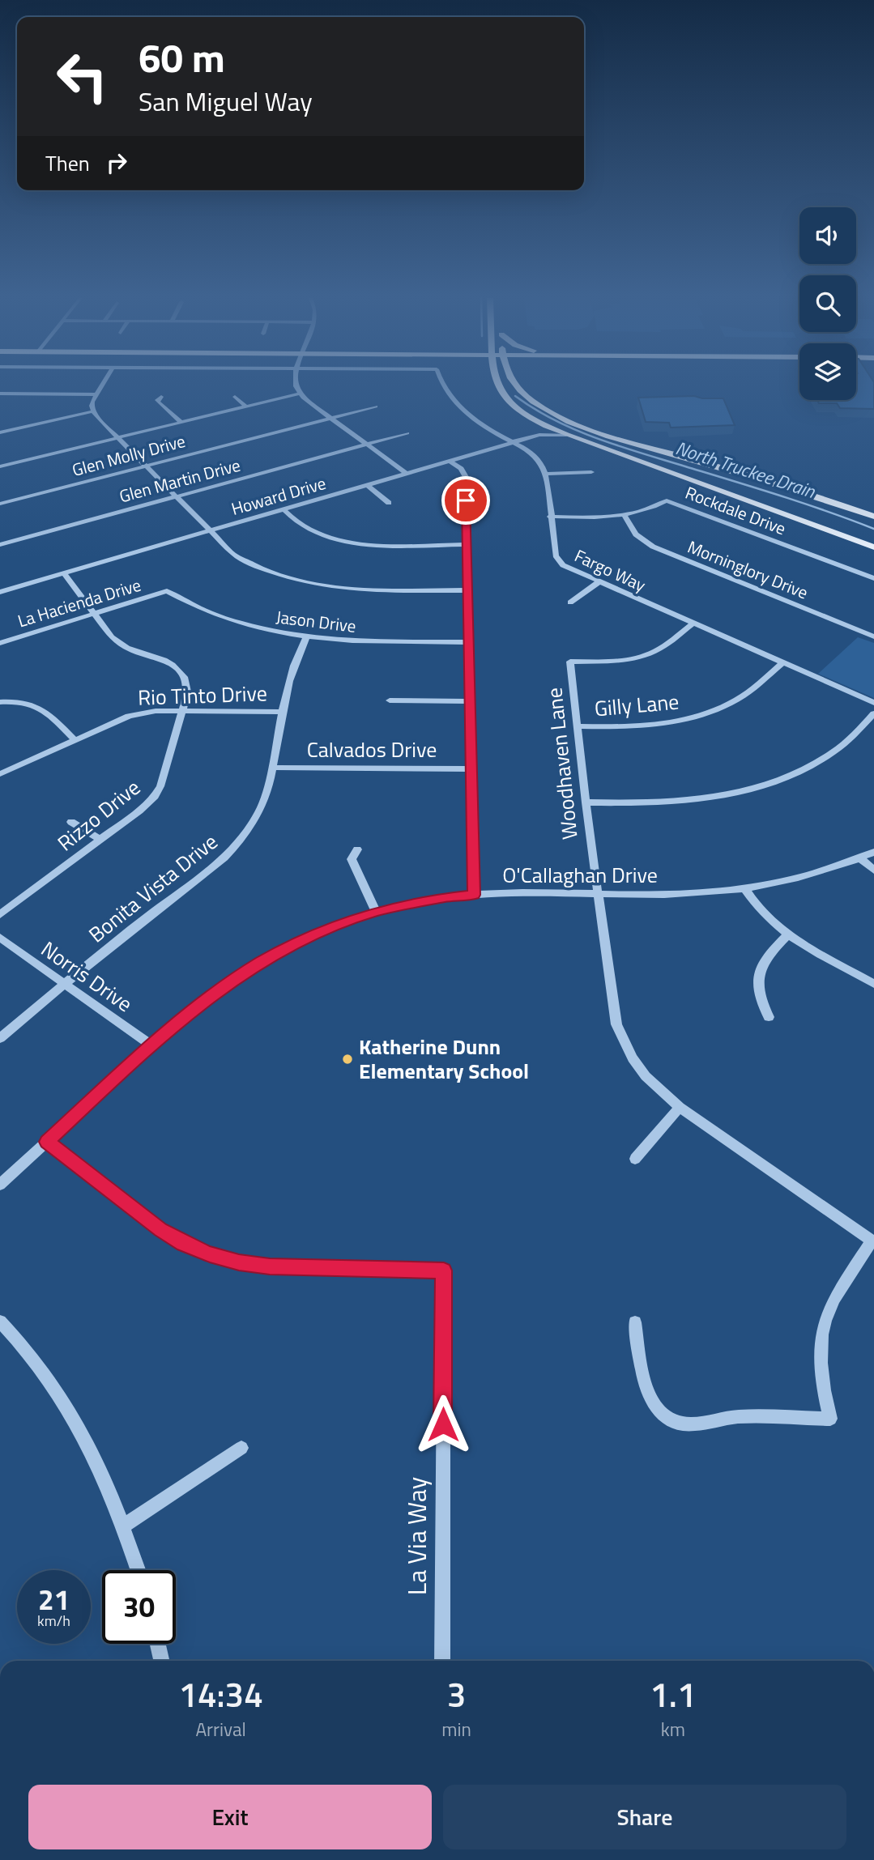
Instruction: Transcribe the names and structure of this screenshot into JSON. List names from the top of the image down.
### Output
{
  "streets": {
    "street": [
      "Glen Molly Drive",
      "Glen Martin Drive",
      "Howard Drive",
      "Rockdale Drive",
      "Morninglory Drive",
      "Fargo Way",
      "La Hacienda Drive",
      "Jason Drive",
      "Rio Tinto Drive",
      "Gilly Lane",
      "Calvados Drive",
      "Woodhaven Lane",
      "Rizzo Drive",
      "O'Callaghan Drive",
      "Bonita Vista Drive",
      "Norris Drive",
      "La Via Way"
    ]
  },
  "crossings": [
    ["Howard Drive", "Rizzo Drive"],
    ["Rockdale Drive", "Morninglory Drive"],
    ["Rockdale Drive", "Fargo Way"],
    ["Fargo Way", "Gilly Lane"],
    ["Fargo Way", "Woodhaven Lane"],
    ["La Hacienda Drive", "Jason Drive"],
    ["La Hacienda Drive", "Rizzo Drive"],
    ["Jason Drive", "Bonita Vista Drive"],
    ["Rio Tinto Drive", "Rizzo Drive"],
    ["Rio Tinto Drive", "Bonita Vista Drive"],
    ["Gilly Lane", "Woodhaven Lane"],
    ["Calvados Drive", "Bonita Vista Drive"],
    ["Woodhaven Lane", "O'Callaghan Drive"],
    ["O'Callaghan Drive", "Norris Drive"],
    ["O'Callaghan Drive", "La Via Way"],
    ["Bonita Vista Drive", "Norris Drive"]
  ],
  "water": ["North Truckee Drain"],
  "places": ["Katherine Dunn Elementary School"],
  "page": {
    "turn": ["60 m", "San Miguel Way"],
    "then": "Then",
    "speed": "21 km/h",
    "limit": "30",
    "eta": [
      "14:34",
      "Arrival",
      "3",
      "min",
      "1.1",
      "km"
    ],
    "buttons": ["Exit", "Share"]
  }
}
